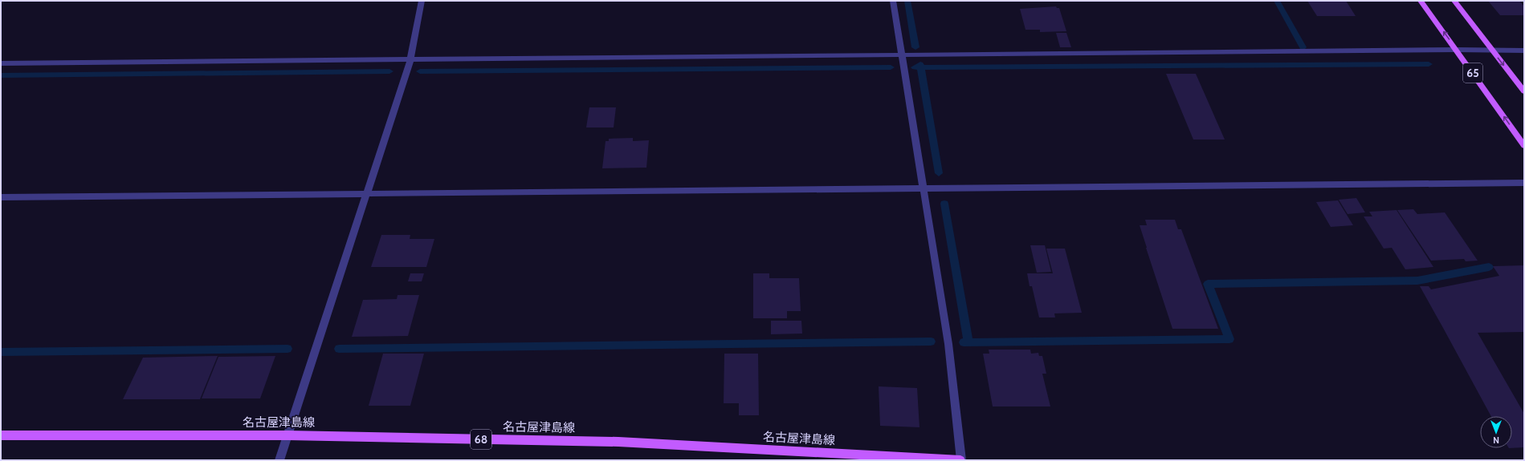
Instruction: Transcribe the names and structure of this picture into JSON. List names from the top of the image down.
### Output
{
  "streets": {
    "main road": ["65", "名古屋津島線", "68"]
  },
  "north": "bottom"
}
